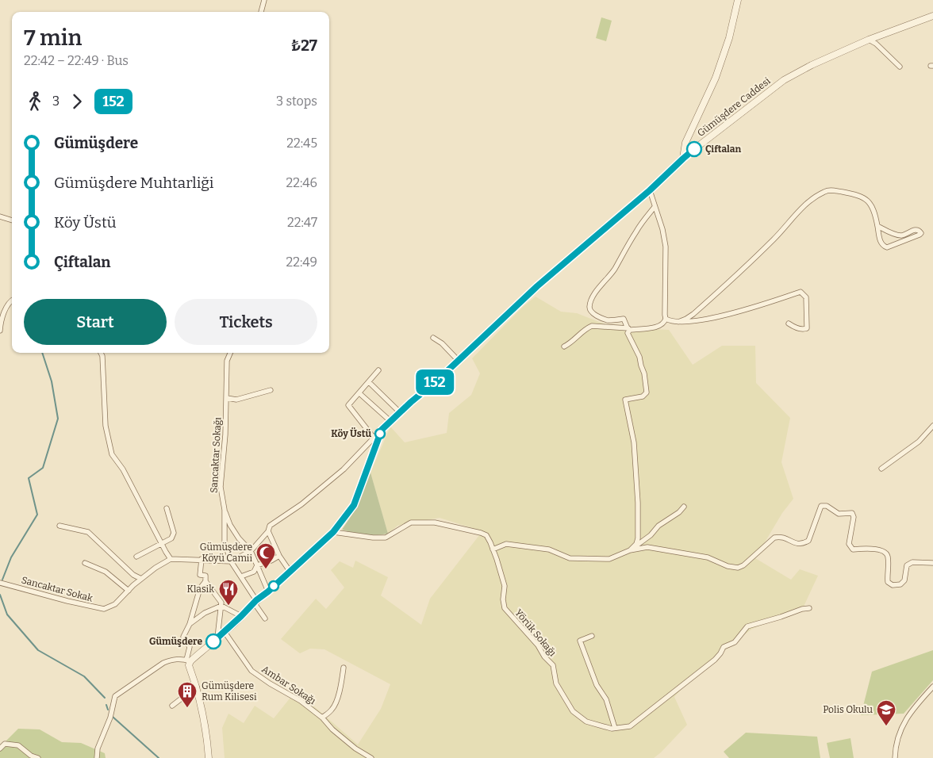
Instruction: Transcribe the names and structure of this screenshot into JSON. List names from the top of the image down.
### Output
{
  "streets": {
    "street": [
      "Gümüşdere Caddesi",
      "Sancaktar Sokağı",
      "Sancaktar Sokak",
      "Yörük Sokağı",
      "Ambar Sokağı"
    ]
  },
  "crossings": [
    ["Gümüşdere Caddesi", "Sancaktar Sokağı"],
    ["Gümüşdere Caddesi", "Yörük Sokağı"],
    ["Gümüşdere Caddesi", "Ambar Sokağı"]
  ],
  "places": {
    "other": ["Çiftalan", "Köy Üstü", "Gümüşdere"],
    "mosque": ["Gümüşdere Köyü Camii"],
    "restaurant": ["Klasik"],
    "building": ["Gümüşdere Rum Kilisesi"],
    "school or university": ["Polis Okulu"]
  },
  "lines": ["bus line 152"],
  "page": {
    "on_map": "152",
    "heading": ["7 min", "22:42 – 22:49 · Bus", "₺27"],
    "legs": ["3", "152", "3 stops"],
    "list": [
      {
        "name": "Gümüşdere",
        "value": "22:45"
      },
      {
        "name": "Gümüşdere Muhtarliği",
        "value": "22:46"
      },
      {
        "name": "Köy Üstü",
        "value": "22:47"
      },
      {
        "name": "Çiftalan",
        "value": "22:49"
      }
    ],
    "buttons": ["Start", "Tickets"]
  }
}
